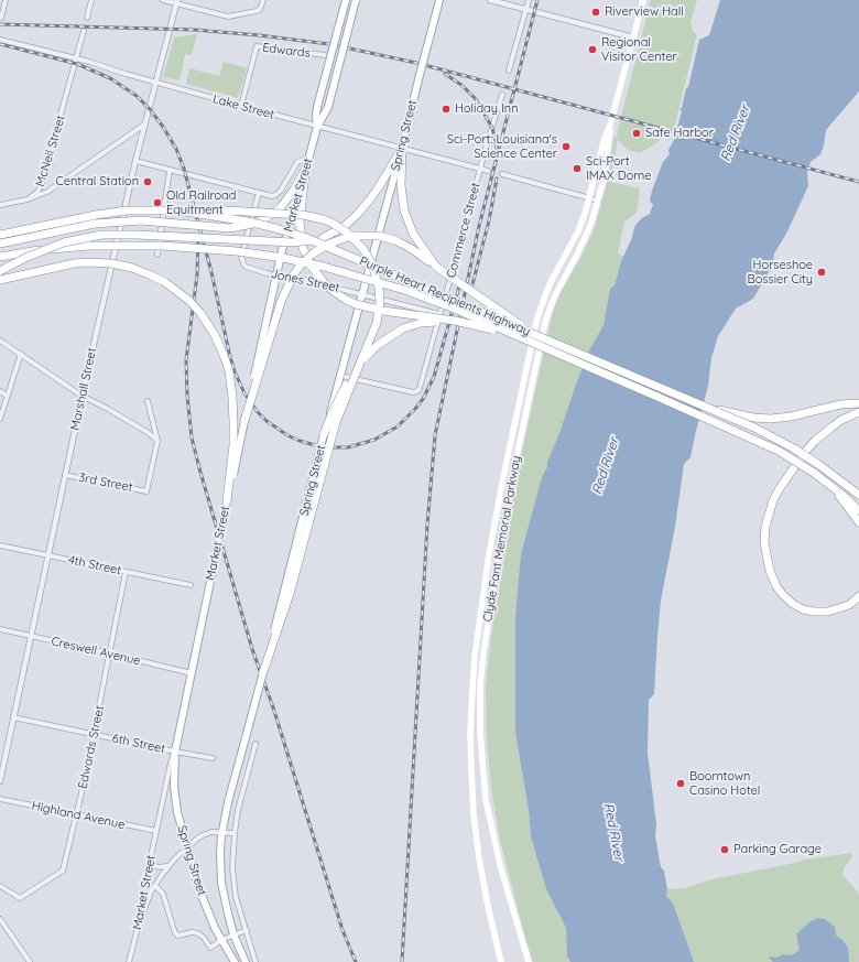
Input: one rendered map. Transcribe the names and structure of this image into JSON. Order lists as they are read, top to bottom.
{
  "streets": {
    "highway": ["Purple Heart Recipients Highway"],
    "main road": ["Spring Street", "Market Street", "Clyde Fant Memorial Parkway"],
    "street": [
      "Edwards",
      "Lake Street",
      "McNeil Street",
      "Commerce Street",
      "Jones Street",
      "Marshall Street",
      "3rd Street",
      "4th Street",
      "Creswell Avenue",
      "6th Street",
      "Edwards Street",
      "Highland Avenue"
    ]
  },
  "crossings": [
    ["Edwards", "Lake Street"],
    ["Lake Street", "Spring Street"],
    ["Lake Street", "McNeil Street"],
    ["Lake Street", "Market Street"],
    ["Lake Street", "Commerce Street"],
    ["Lake Street", "Marshall Street"],
    ["Spring Street", "Market Street"],
    ["Spring Street", "Jones Street"],
    ["Spring Street", "6th Street"],
    ["Market Street", "Creswell Avenue"],
    ["Market Street", "6th Street"],
    ["Market Street", "Highland Avenue"],
    ["Commerce Street", "Jones Street"],
    ["Marshall Street", "3rd Street"],
    ["Marshall Street", "4th Street"],
    ["Marshall Street", "Creswell Avenue"],
    ["Marshall Street", "6th Street"],
    ["4th Street", "Edwards Street"],
    ["Creswell Avenue", "Edwards Street"],
    ["6th Street", "Edwards Street"],
    ["Edwards Street", "Highland Avenue"]
  ],
  "water": ["Red River"],
  "places": [
    "Riverview Hall",
    "Regional Visitor Center",
    "Holiday Inn",
    "Safe Harbor",
    "Sci-Port: Louisiana's Science Center",
    "Sci-Port IMAX Dome",
    "Central Station",
    "Old Railroad Equitment",
    "Horseshoe Bossier City",
    "Boomtown Casino Hotel",
    "Parking Garage"
  ]
}
